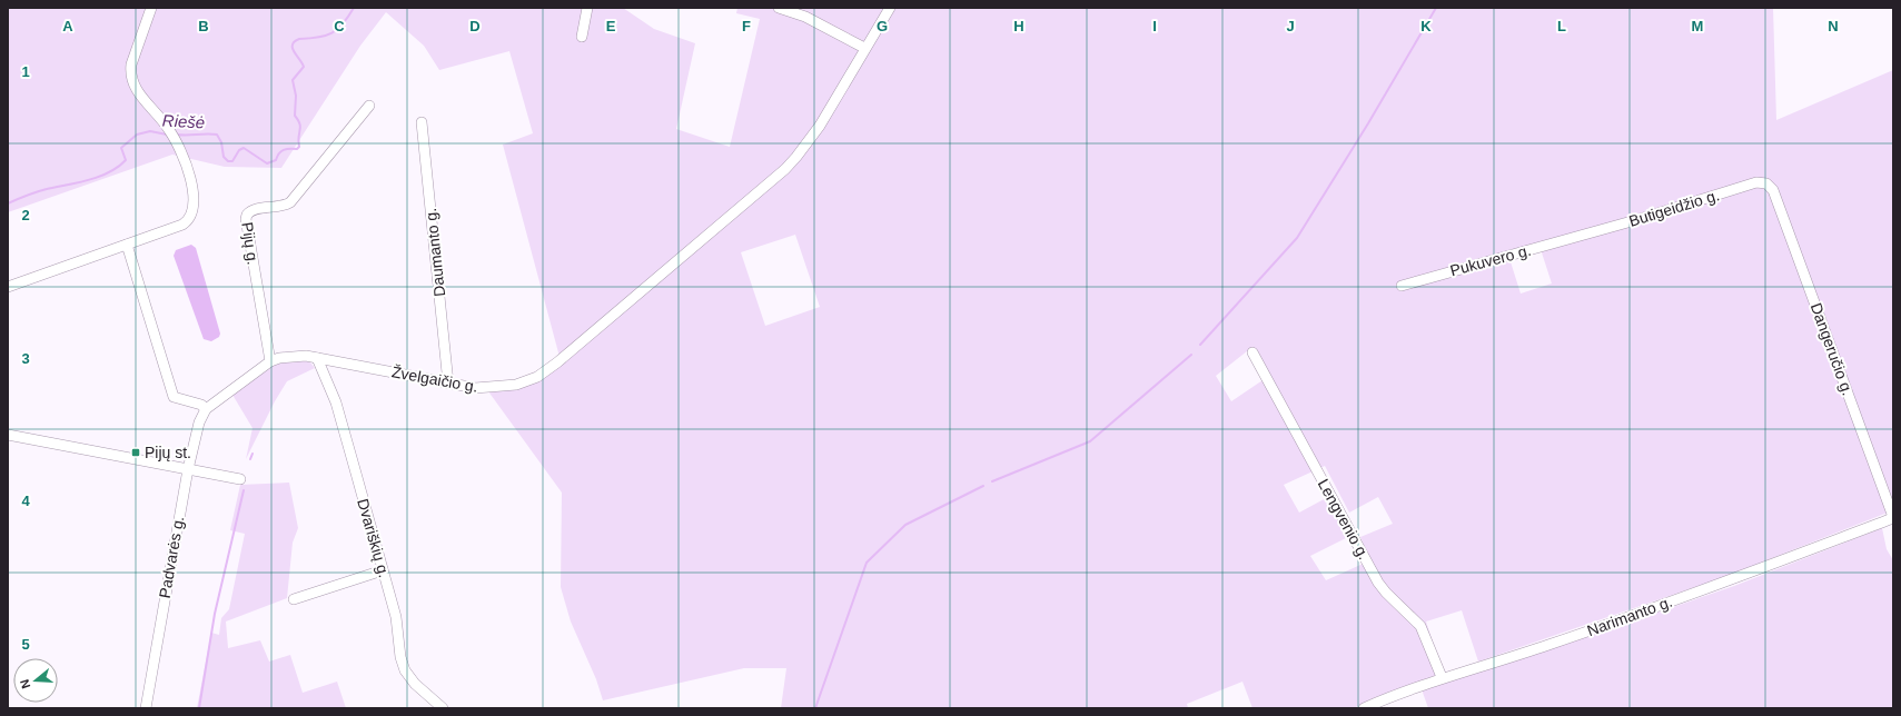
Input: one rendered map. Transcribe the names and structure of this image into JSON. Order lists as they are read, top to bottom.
{
  "streets": {
    "street": [
      "Butigeidžio g.",
      "Pijų g.",
      "Daumanto g.",
      "Pukuvero g.",
      "Dangeručio g.",
      "Žvelgaičio g.",
      "Lengvenio g.",
      "Dvariškių g.",
      "Padvarės g.",
      "Narimanto g."
    ]
  },
  "crossings": [
    ["Butigeidžio g.", "Pukuvero g."],
    ["Butigeidžio g.", "Dangeručio g."],
    ["Pijų g.", "Žvelgaičio g."],
    ["Daumanto g.", "Žvelgaičio g."],
    ["Dangeručio g.", "Narimanto g."],
    ["Žvelgaičio g.", "Dvariškių g."],
    ["Lengvenio g.", "Narimanto g."]
  ],
  "water": ["Riešė"],
  "places": {
    "transit": ["Pijų st."]
  },
  "north": "left",
  "grid": {
    "columns": [
      "A",
      "B",
      "C",
      "D",
      "E",
      "F",
      "G",
      "H",
      "I",
      "J",
      "K",
      "L",
      "M",
      "N"
    ],
    "rows": [
      "1",
      "2",
      "3",
      "4",
      "5"
    ]
  }
}
